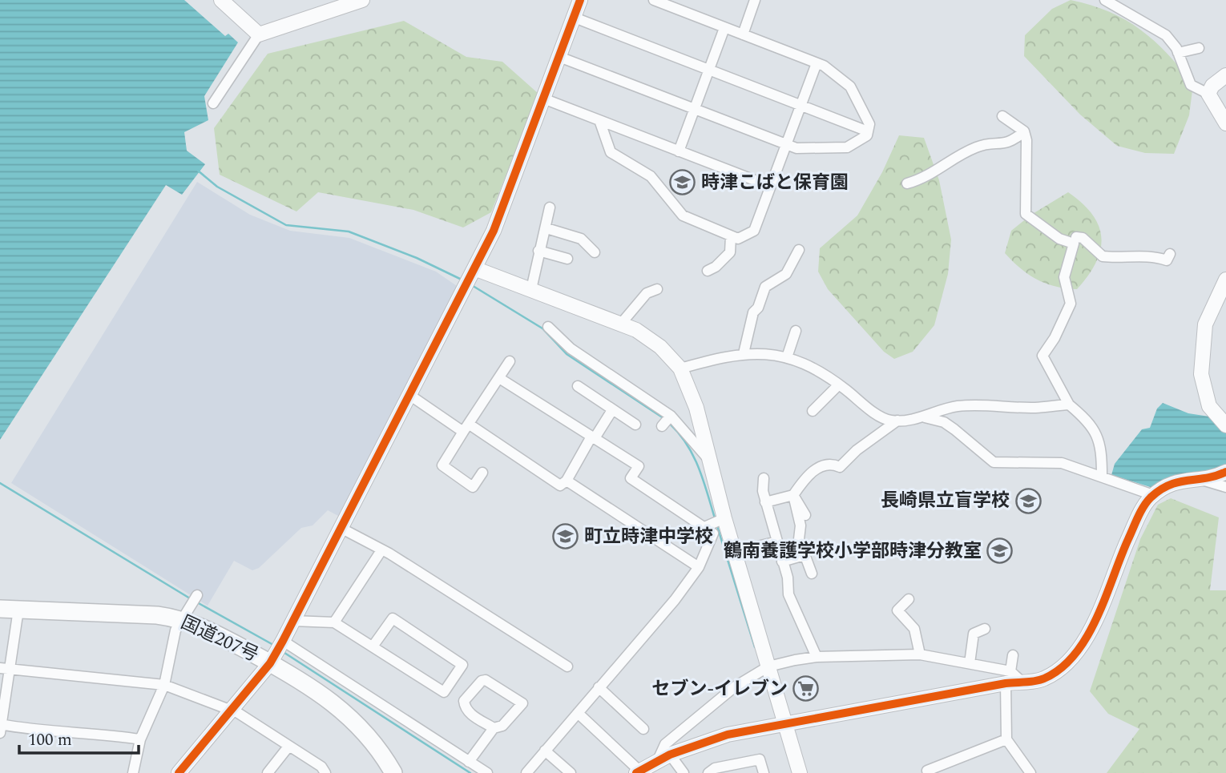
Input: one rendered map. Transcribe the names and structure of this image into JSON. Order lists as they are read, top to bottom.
{
  "streets": {
    "highway": ["国道207号"]
  },
  "places": {
    "school or university": [
      "時津こばと保育園",
      "長崎県立盲学校",
      "町立時津中学校",
      "鶴南養護学校小学部時津分教室"
    ],
    "supermarket": ["セブン-イレブン"]
  },
  "scale_bar": "100 m"
}
